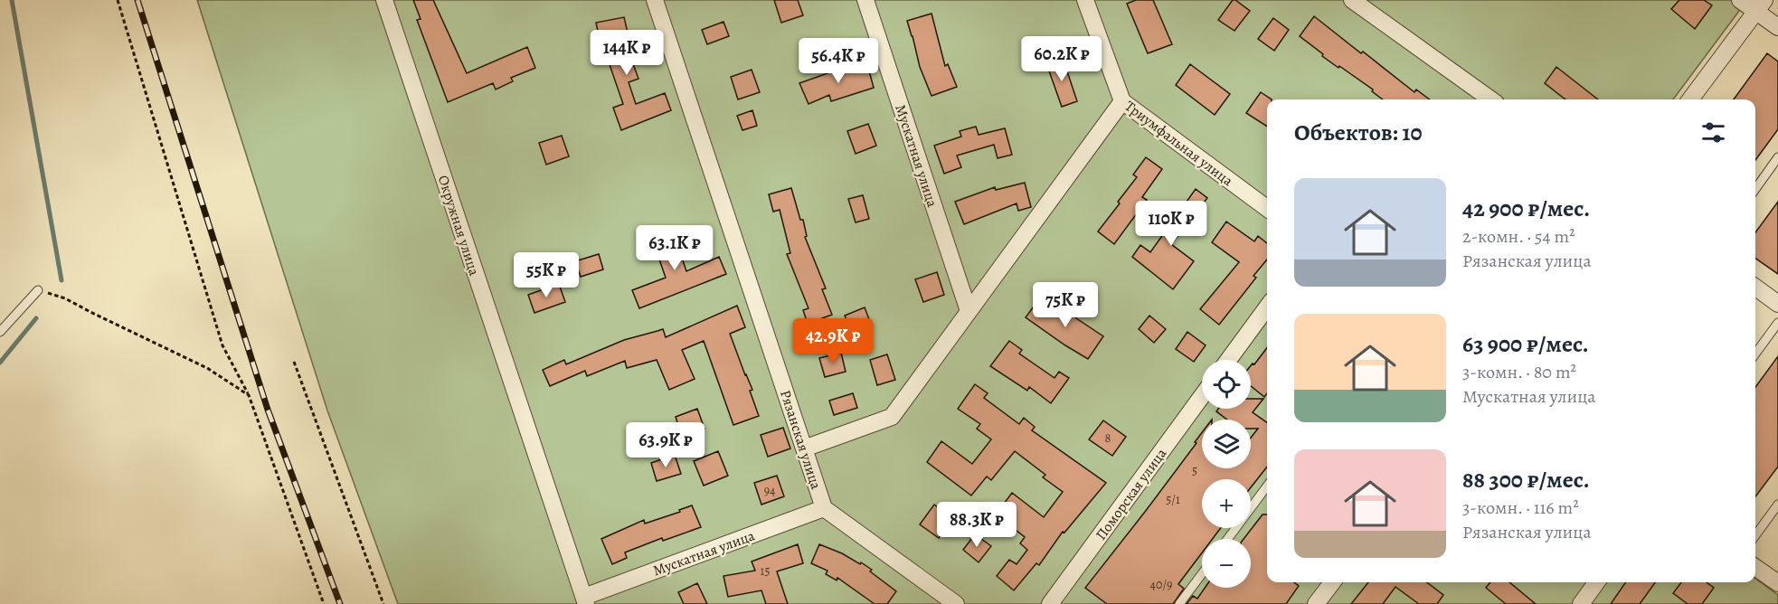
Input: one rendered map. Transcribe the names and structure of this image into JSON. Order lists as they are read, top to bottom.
{
  "streets": {
    "street": [
      "Триумфальная улица",
      "Мускатная улица",
      "Окружная улица",
      "Рязанская улица",
      "Поморская улица"
    ]
  },
  "crossings": [
    ["Мускатная улица", "Окружная улица"],
    ["Мускатная улица", "Рязанская улица"]
  ],
  "house_numbers": [
    "8",
    "5",
    "94",
    "5/1",
    "15",
    "40/9"
  ],
  "page": {
    "price": [
      "144K ₽",
      "60.2K ₽",
      "56.4K ₽",
      "110K ₽",
      "63.1K ₽",
      "55K ₽",
      "75K ₽",
      "42.9K ₽",
      "63.9K ₽",
      "88.3K ₽"
    ],
    "heading": "Объектов: 10",
    "list": [
      {
        "name": "42 900 ₽/мес.",
        "note": "2-комн. · 54 m² · Рязанская улица"
      },
      {
        "name": "63 900 ₽/мес.",
        "note": "3-комн. · 80 m² · Мускатная улица"
      },
      {
        "name": "88 300 ₽/мес.",
        "note": "3-комн. · 116 m² · Рязанская улица"
      }
    ],
    "map_buttons": ["+", "−"]
  }
}
